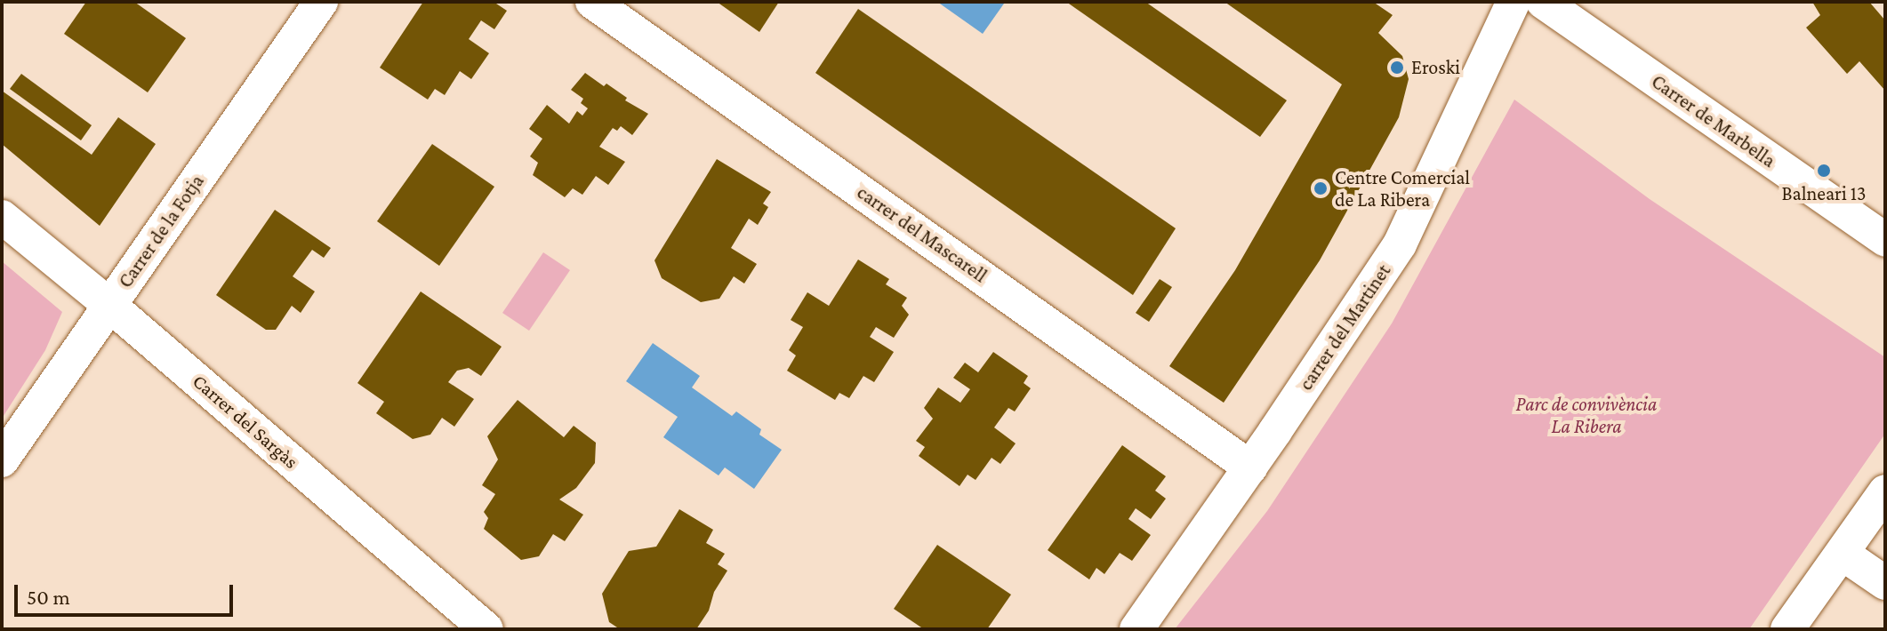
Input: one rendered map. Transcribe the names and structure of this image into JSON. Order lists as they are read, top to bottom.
{
  "streets": {
    "street": [
      "Carrer de Marbella",
      "Carrer de la Fotja",
      "carrer del Mascarell",
      "carrer del Martinet",
      "Carrer del Sargàs"
    ]
  },
  "crossings": [
    ["Carrer de la Fotja", "Carrer del Sargàs"],
    ["carrer del Mascarell", "carrer del Martinet"]
  ],
  "parks": ["Parc de convivència La Ribera"],
  "places": ["Eroski", "Balneari 13", "Centre Comercial de La Ribera"],
  "scale_bar": "50 m"
}
